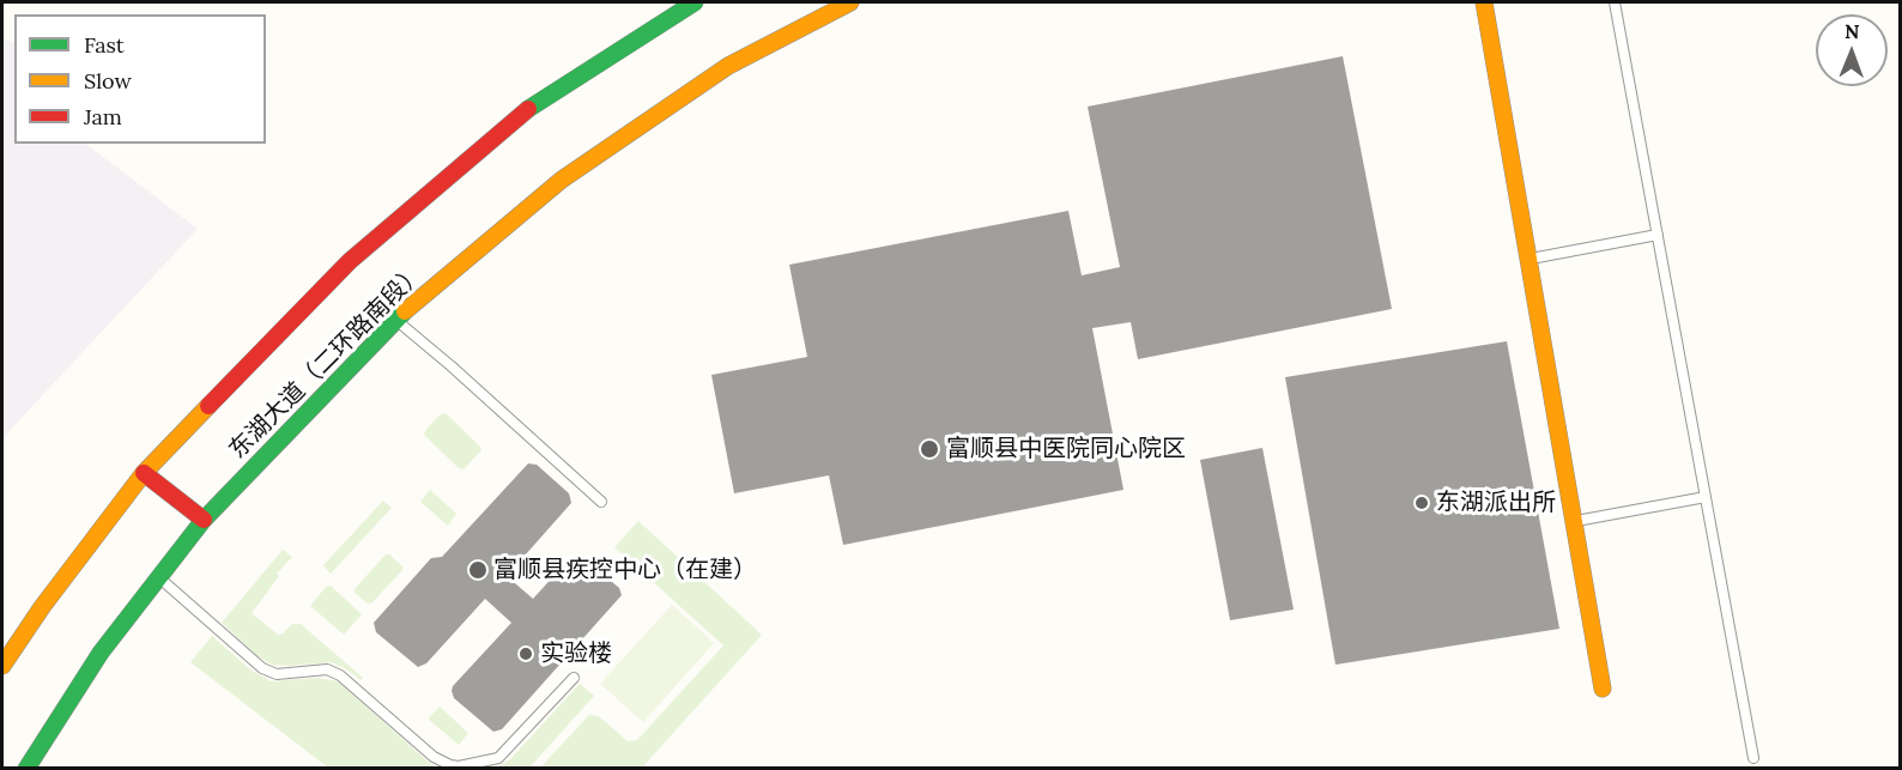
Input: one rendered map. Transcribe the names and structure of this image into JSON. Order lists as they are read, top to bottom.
{
  "streets": {
    "main road": ["东湖大道（二环路南段）"]
  },
  "places": [
    "富顺县中医院同心院区",
    "东湖派出所",
    "富顺县疾控中心（在建）",
    "实验楼"
  ],
  "legend": ["Fast", "Slow", "Jam"],
  "north": "top"
}
